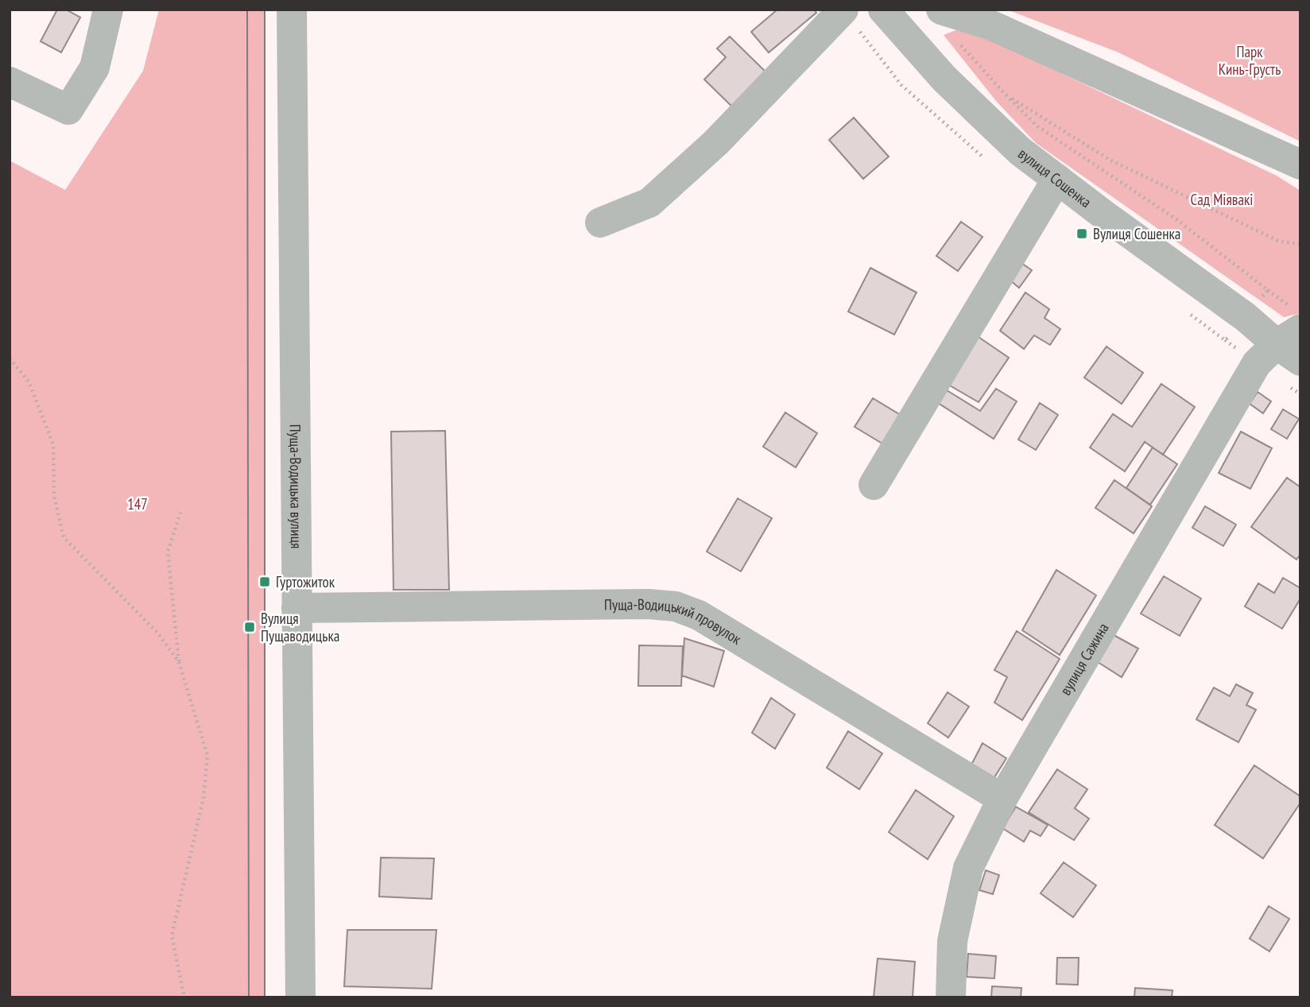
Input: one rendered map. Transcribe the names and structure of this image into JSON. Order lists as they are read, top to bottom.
{
  "streets": {
    "street": [
      "вулиця Сошенка",
      "Пуща-Водицька вулиця",
      "Пуща-Водицький провулок",
      "вулиця Сажина"
    ]
  },
  "crossings": [
    ["вулиця Сошенка", "вулиця Сажина"],
    ["Пуща-Водицька вулиця", "Пуща-Водицький провулок"],
    ["Пуща-Водицький провулок", "вулиця Сажина"]
  ],
  "parks": ["Парк Кинь-Грусть", "Сад Міявакі", "147"],
  "places": {
    "transit": ["Вулиця Сошенка", "Гуртожиток", "Вулиця Пущаводицька"]
  }
}
